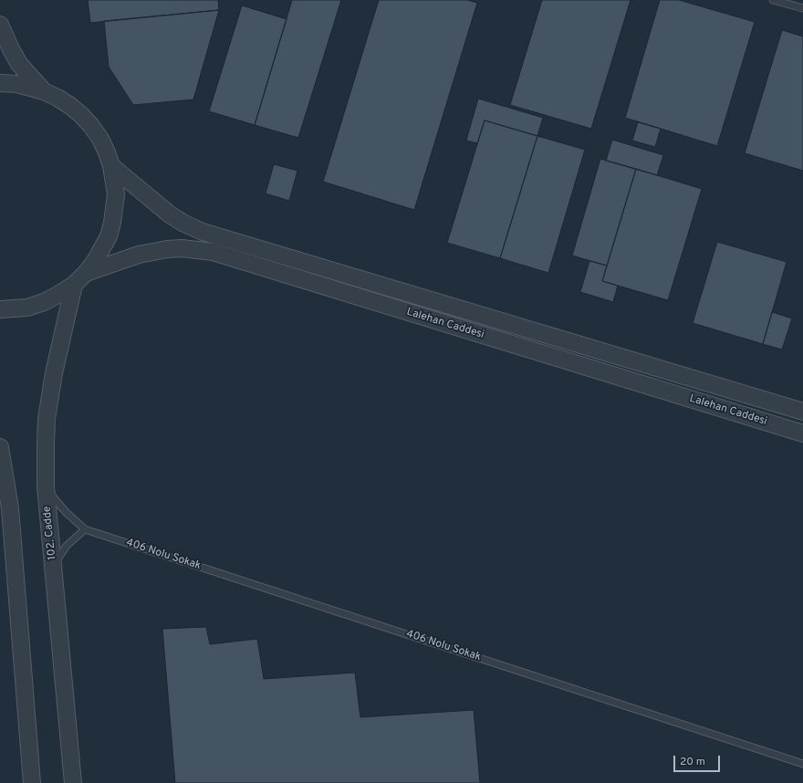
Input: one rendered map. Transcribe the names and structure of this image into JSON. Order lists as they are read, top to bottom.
{
  "streets": {
    "street": ["Lalehan Caddesi", "102. Cadde"],
    "lane": ["406 Nolu Sokak"]
  },
  "crossings": [
    ["102. Cadde", "406 Nolu Sokak"]
  ],
  "scale_bar": "20 m"
}
